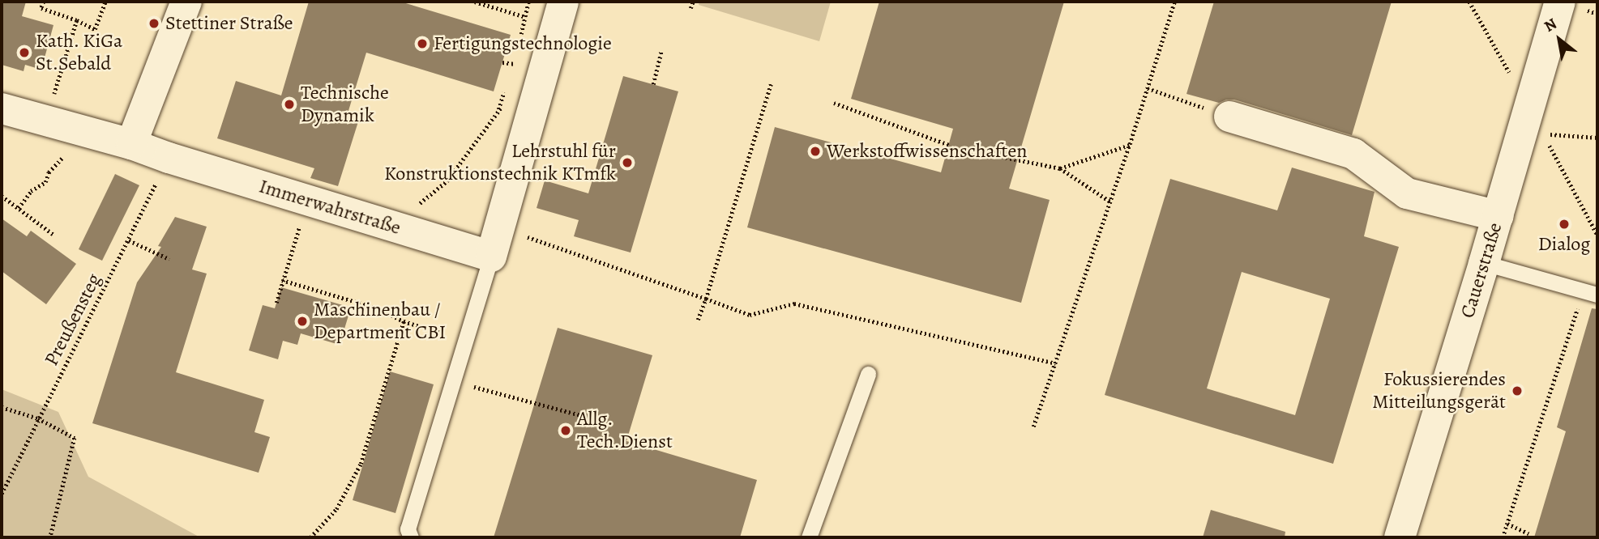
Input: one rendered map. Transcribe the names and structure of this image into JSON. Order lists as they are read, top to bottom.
{
  "streets": {
    "street": ["Immerwahrstraße", "Cauerstraße"],
    "path": ["Preußensteg"]
  },
  "crossings": [
    ["Immerwahrstraße", "Preußensteg"]
  ],
  "places": [
    "Stettiner Straße",
    "Fertigungstechnologie",
    "Kath. KiGa St.Sebald",
    "Technische Dynamik",
    "Werkstoffwissenschaften",
    "Lehrstuhl für Konstruktionstechnik KTmfk",
    "Dialog",
    "Maschinenbau / Department CBI",
    "Fokussierendes Mitteilungsgerät",
    "Allg. Tech.Dienst"
  ],
  "north": "top left"
}
